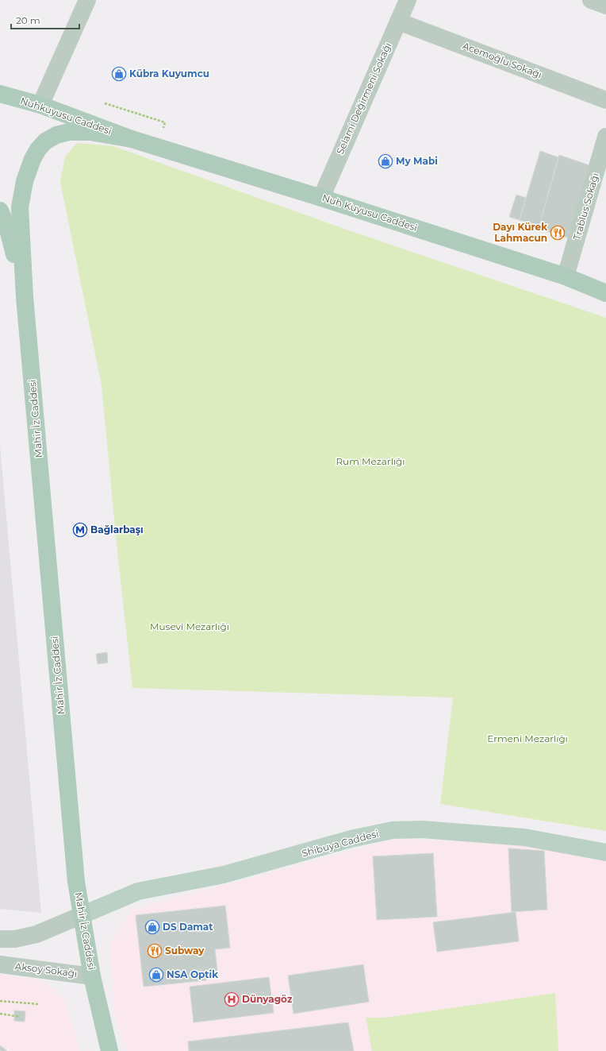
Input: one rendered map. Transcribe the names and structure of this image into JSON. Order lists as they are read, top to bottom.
{
  "streets": {
    "main road": ["Nuhkuyusu Caddesi", "Nuh Kuyusu Caddesi", "Mahir İz Caddesi"],
    "street": [
      "Acemoğlu Sokağı",
      "Selami Değirmeni Sokağı",
      "Trablus Sokağı",
      "Shibuya Caddesi",
      "Aksoy Sokağı"
    ]
  },
  "crossings": [
    ["Acemoğlu Sokağı", "Selami Değirmeni Sokağı"],
    ["Selami Değirmeni Sokağı", "Nuh Kuyusu Caddesi"],
    ["Nuhkuyusu Caddesi", "Nuh Kuyusu Caddesi"],
    ["Trablus Sokağı", "Nuh Kuyusu Caddesi"],
    ["Mahir İz Caddesi", "Shibuya Caddesi"],
    ["Mahir İz Caddesi", "Aksoy Sokağı"]
  ],
  "parks": ["Rum Mezarlığı", "Musevi Mezarlığı", "Ermeni Mezarlığı"],
  "places": {
    "shop": [
      "Kübra Kuyumcu",
      "My Mabi",
      "DS Damat",
      "NSA Optik"
    ],
    "restaurant": ["Dayı Kürek Lahmacun", "Subway"],
    "metro station": ["Bağlarbaşı"],
    "hospital": ["Dünyagöz"]
  },
  "scale_bar": "20 m"
}
